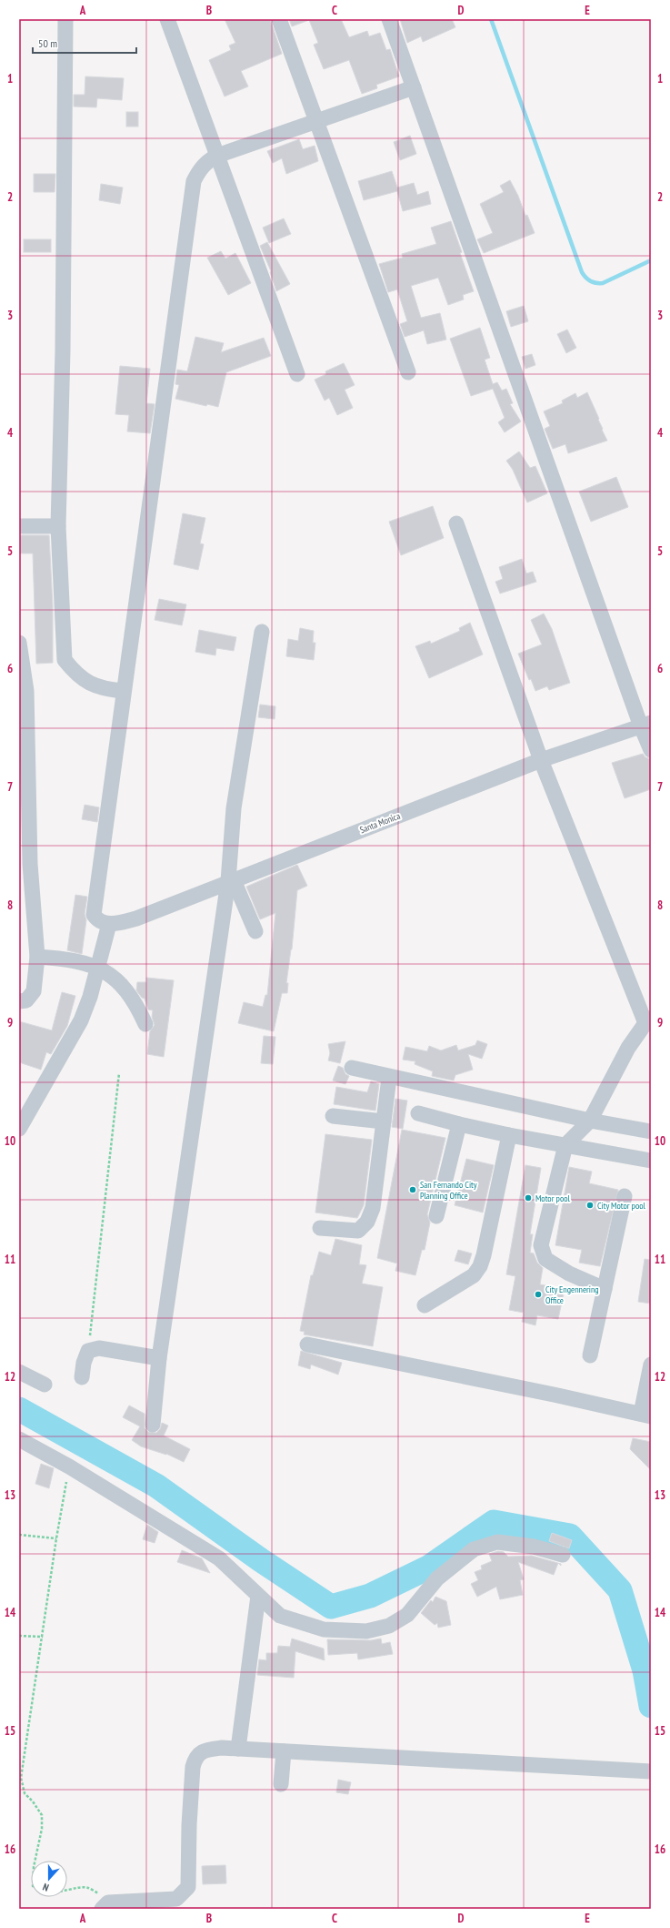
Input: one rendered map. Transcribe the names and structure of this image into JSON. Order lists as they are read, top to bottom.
{
  "streets": {
    "street": ["Santa Monica"]
  },
  "places": [
    "San Fernando City Planning Office",
    "Motor pool",
    "City Motor pool",
    "City Engennering Office"
  ],
  "scale_bar": "50 m",
  "north": "bottom",
  "grid": {
    "columns": [
      "A",
      "B",
      "C",
      "D",
      "E"
    ],
    "rows": [
      "1",
      "2",
      "3",
      "4",
      "5",
      "6",
      "7",
      "8",
      "9",
      "10",
      "11",
      "12",
      "13",
      "14",
      "15",
      "16"
    ]
  }
}
